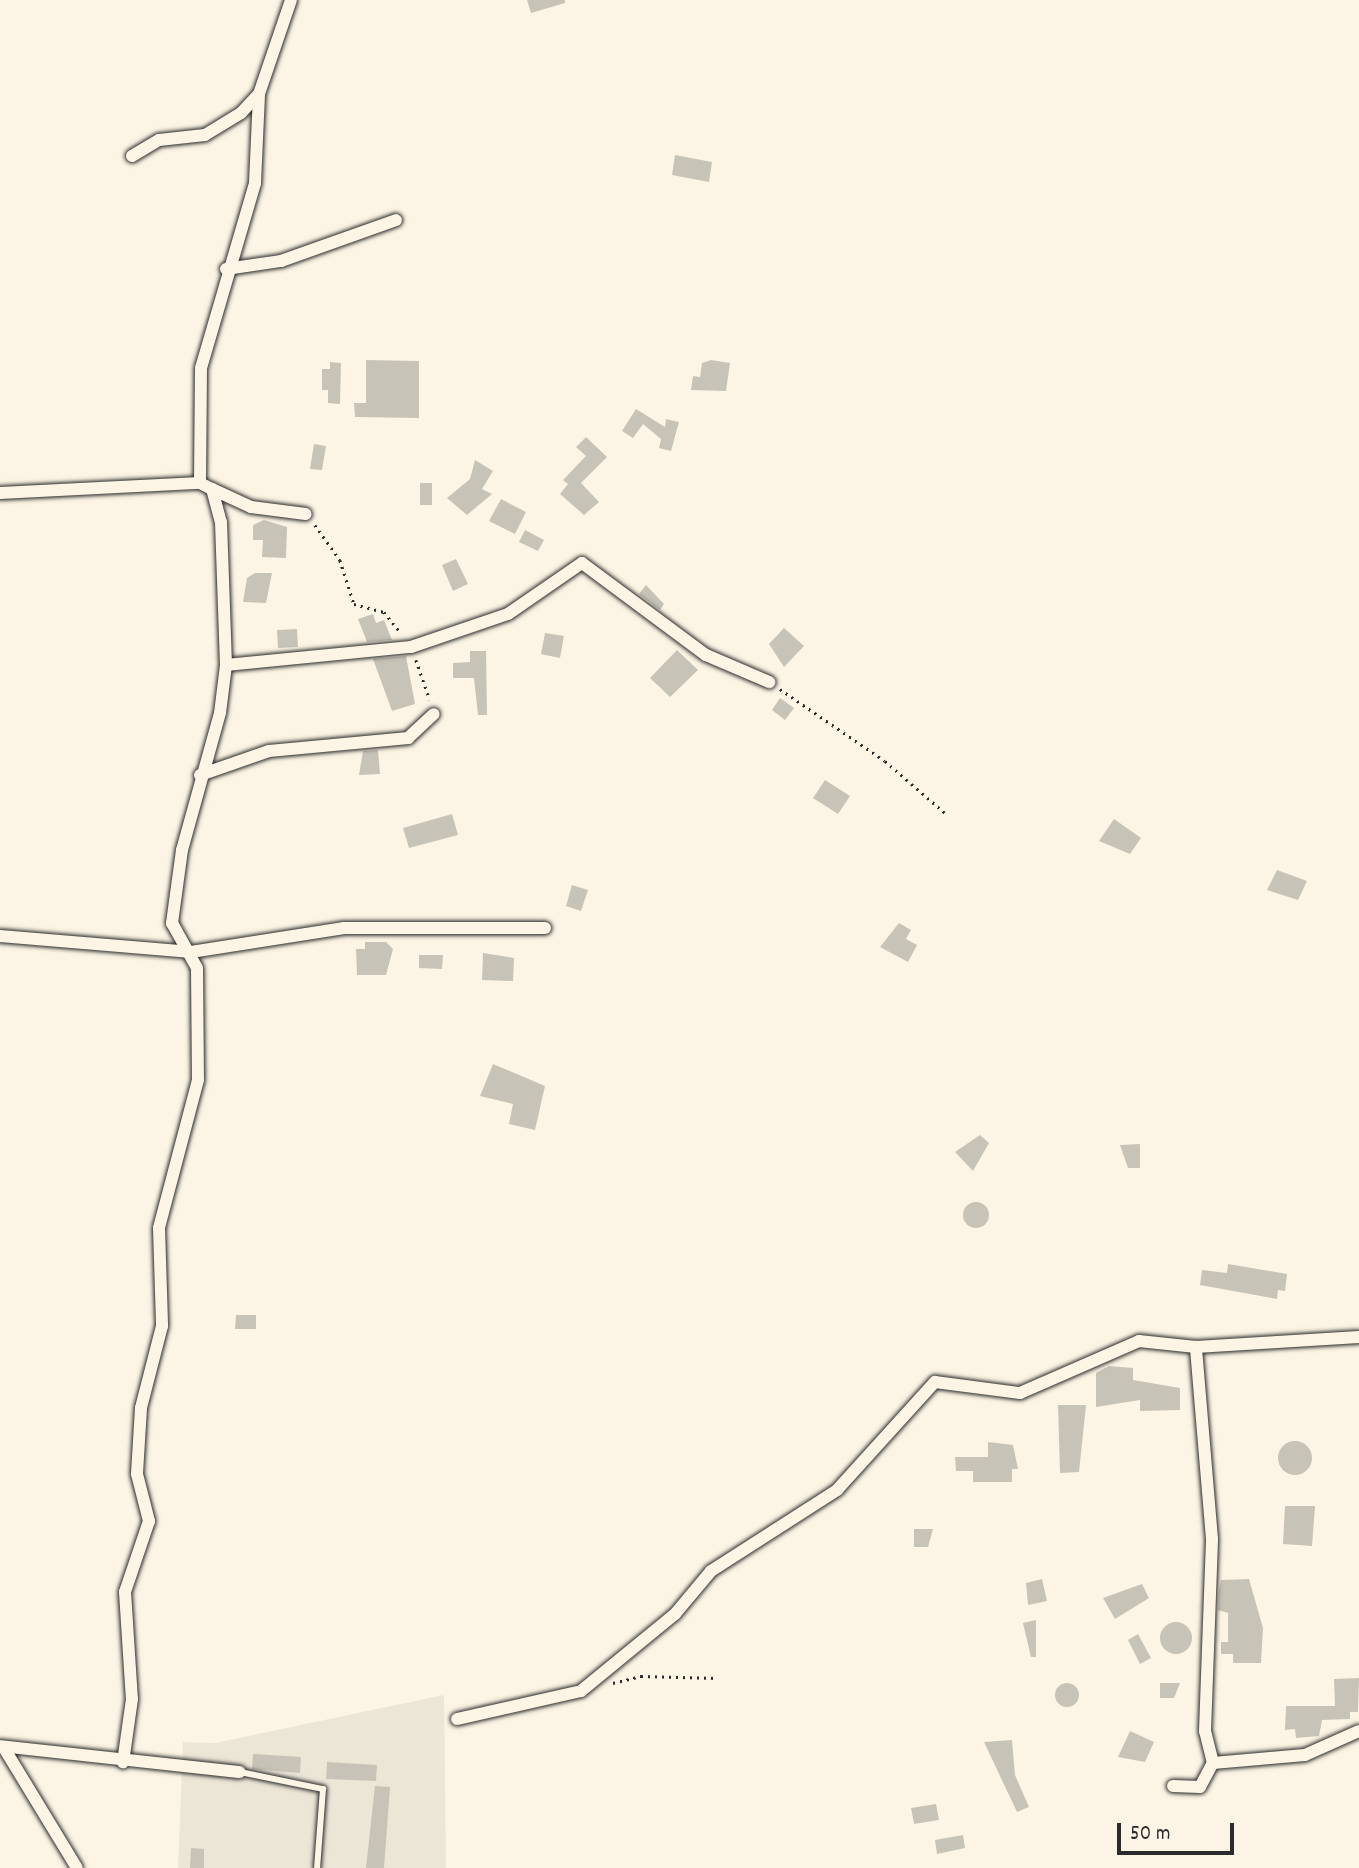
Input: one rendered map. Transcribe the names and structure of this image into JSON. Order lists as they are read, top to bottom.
{
  "scale_bar": "50 m"
}
